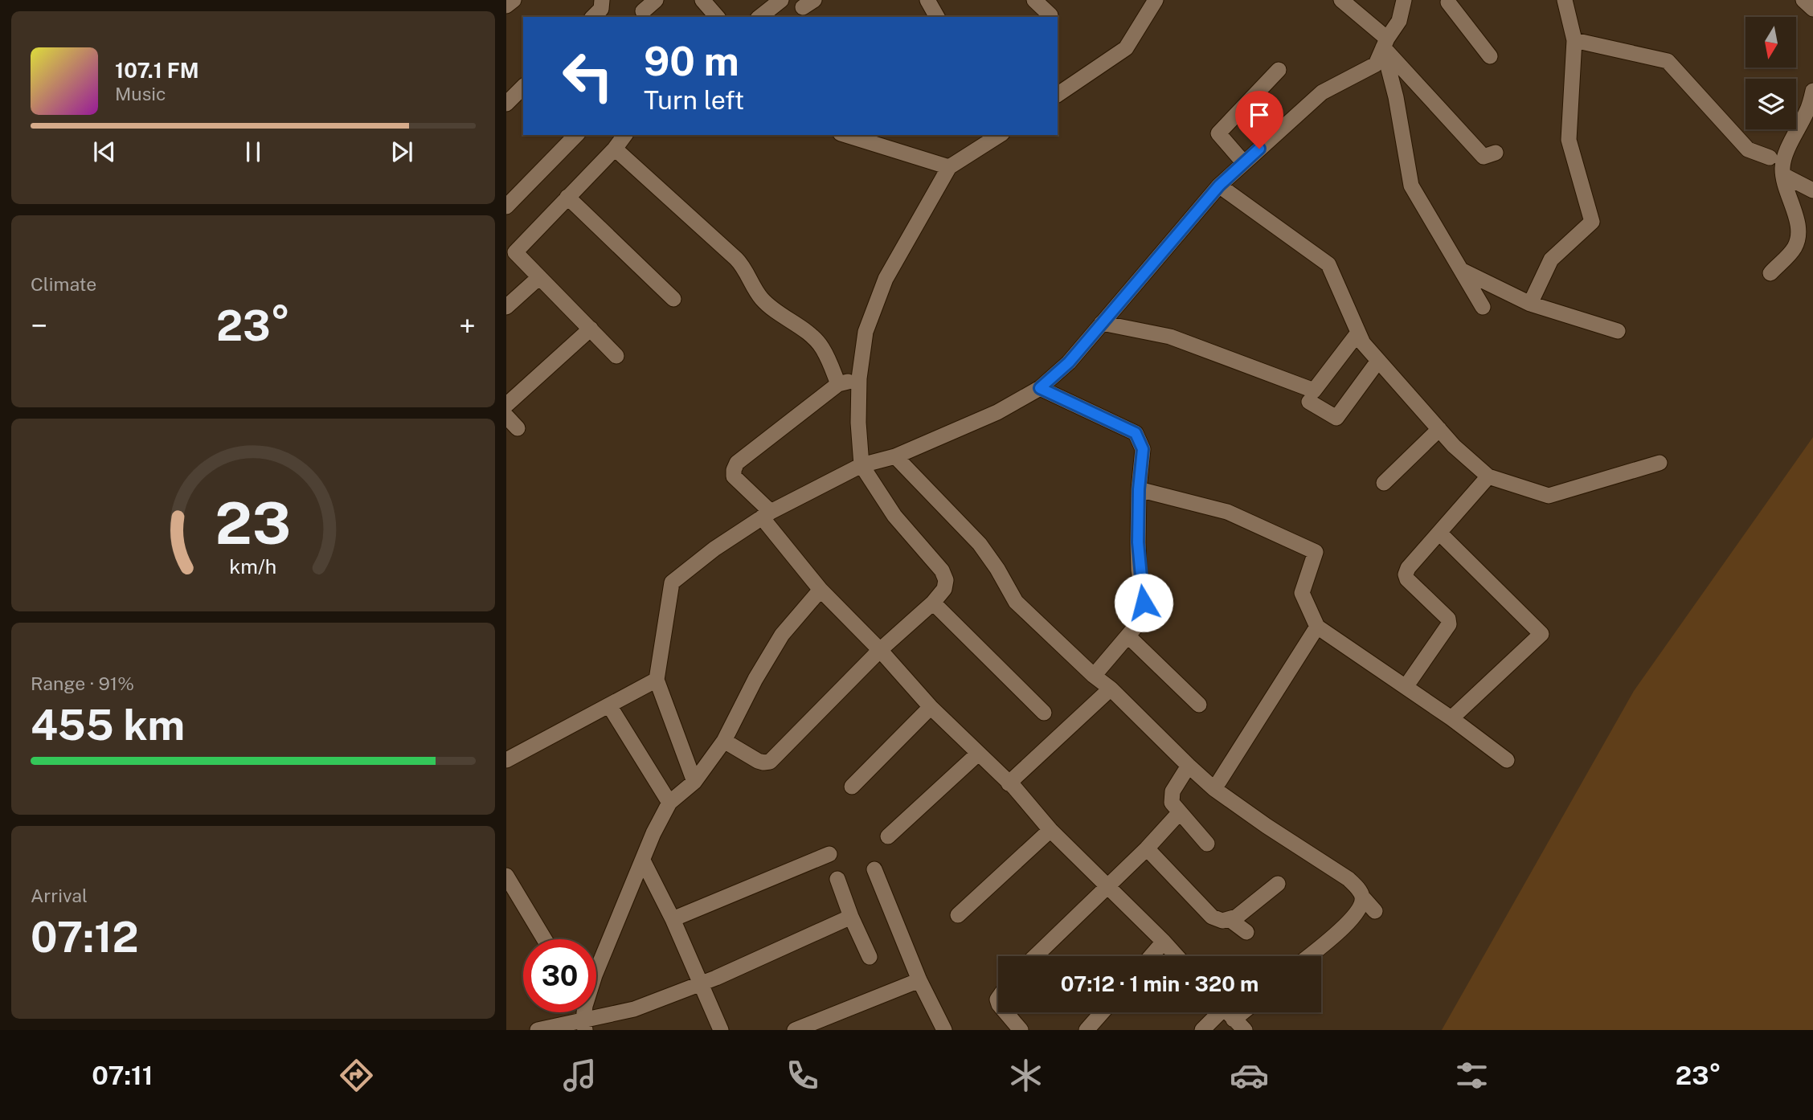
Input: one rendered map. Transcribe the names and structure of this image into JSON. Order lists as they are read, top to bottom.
{
  "north": "bottom",
  "page": {
    "turn": ["90 m", "Turn left"],
    "song": ["107.1 FM", "Music"],
    "tile": [
      "Climate",
      ["Range · 91%", "455 km"],
      ["Arrival", "07:12"]
    ],
    "heat": ["−", "23°", "+"],
    "limit": "30",
    "trip": "07:12 · 1 min · 320 m",
    "tabs": ["07:11", "23°"],
    "gauge": ["23", "km/h"]
  }
}
